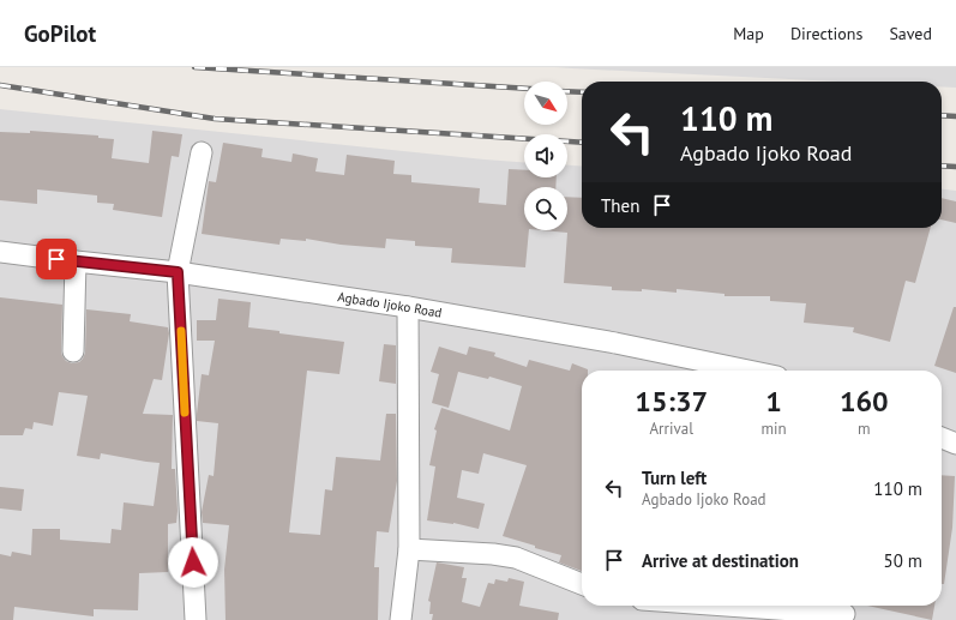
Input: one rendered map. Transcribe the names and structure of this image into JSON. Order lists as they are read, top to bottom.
{
  "streets": {
    "street": ["Agbado Ijoko Road"]
  },
  "north": "bottom right",
  "page": {
    "header": "GoPilot",
    "nav": ["Map", "Directions", "Saved"],
    "turn": ["110 m", "Agbado Ijoko Road"],
    "then": "Then",
    "eta": [
      "15:37",
      "Arrival",
      "1",
      "min",
      "160",
      "m"
    ],
    "list": [
      {
        "name": "Turn left",
        "note": "Agbado Ijoko Road",
        "value": "110 m"
      },
      {
        "name": "Arrive at destination",
        "value": "50 m"
      }
    ]
  }
}
